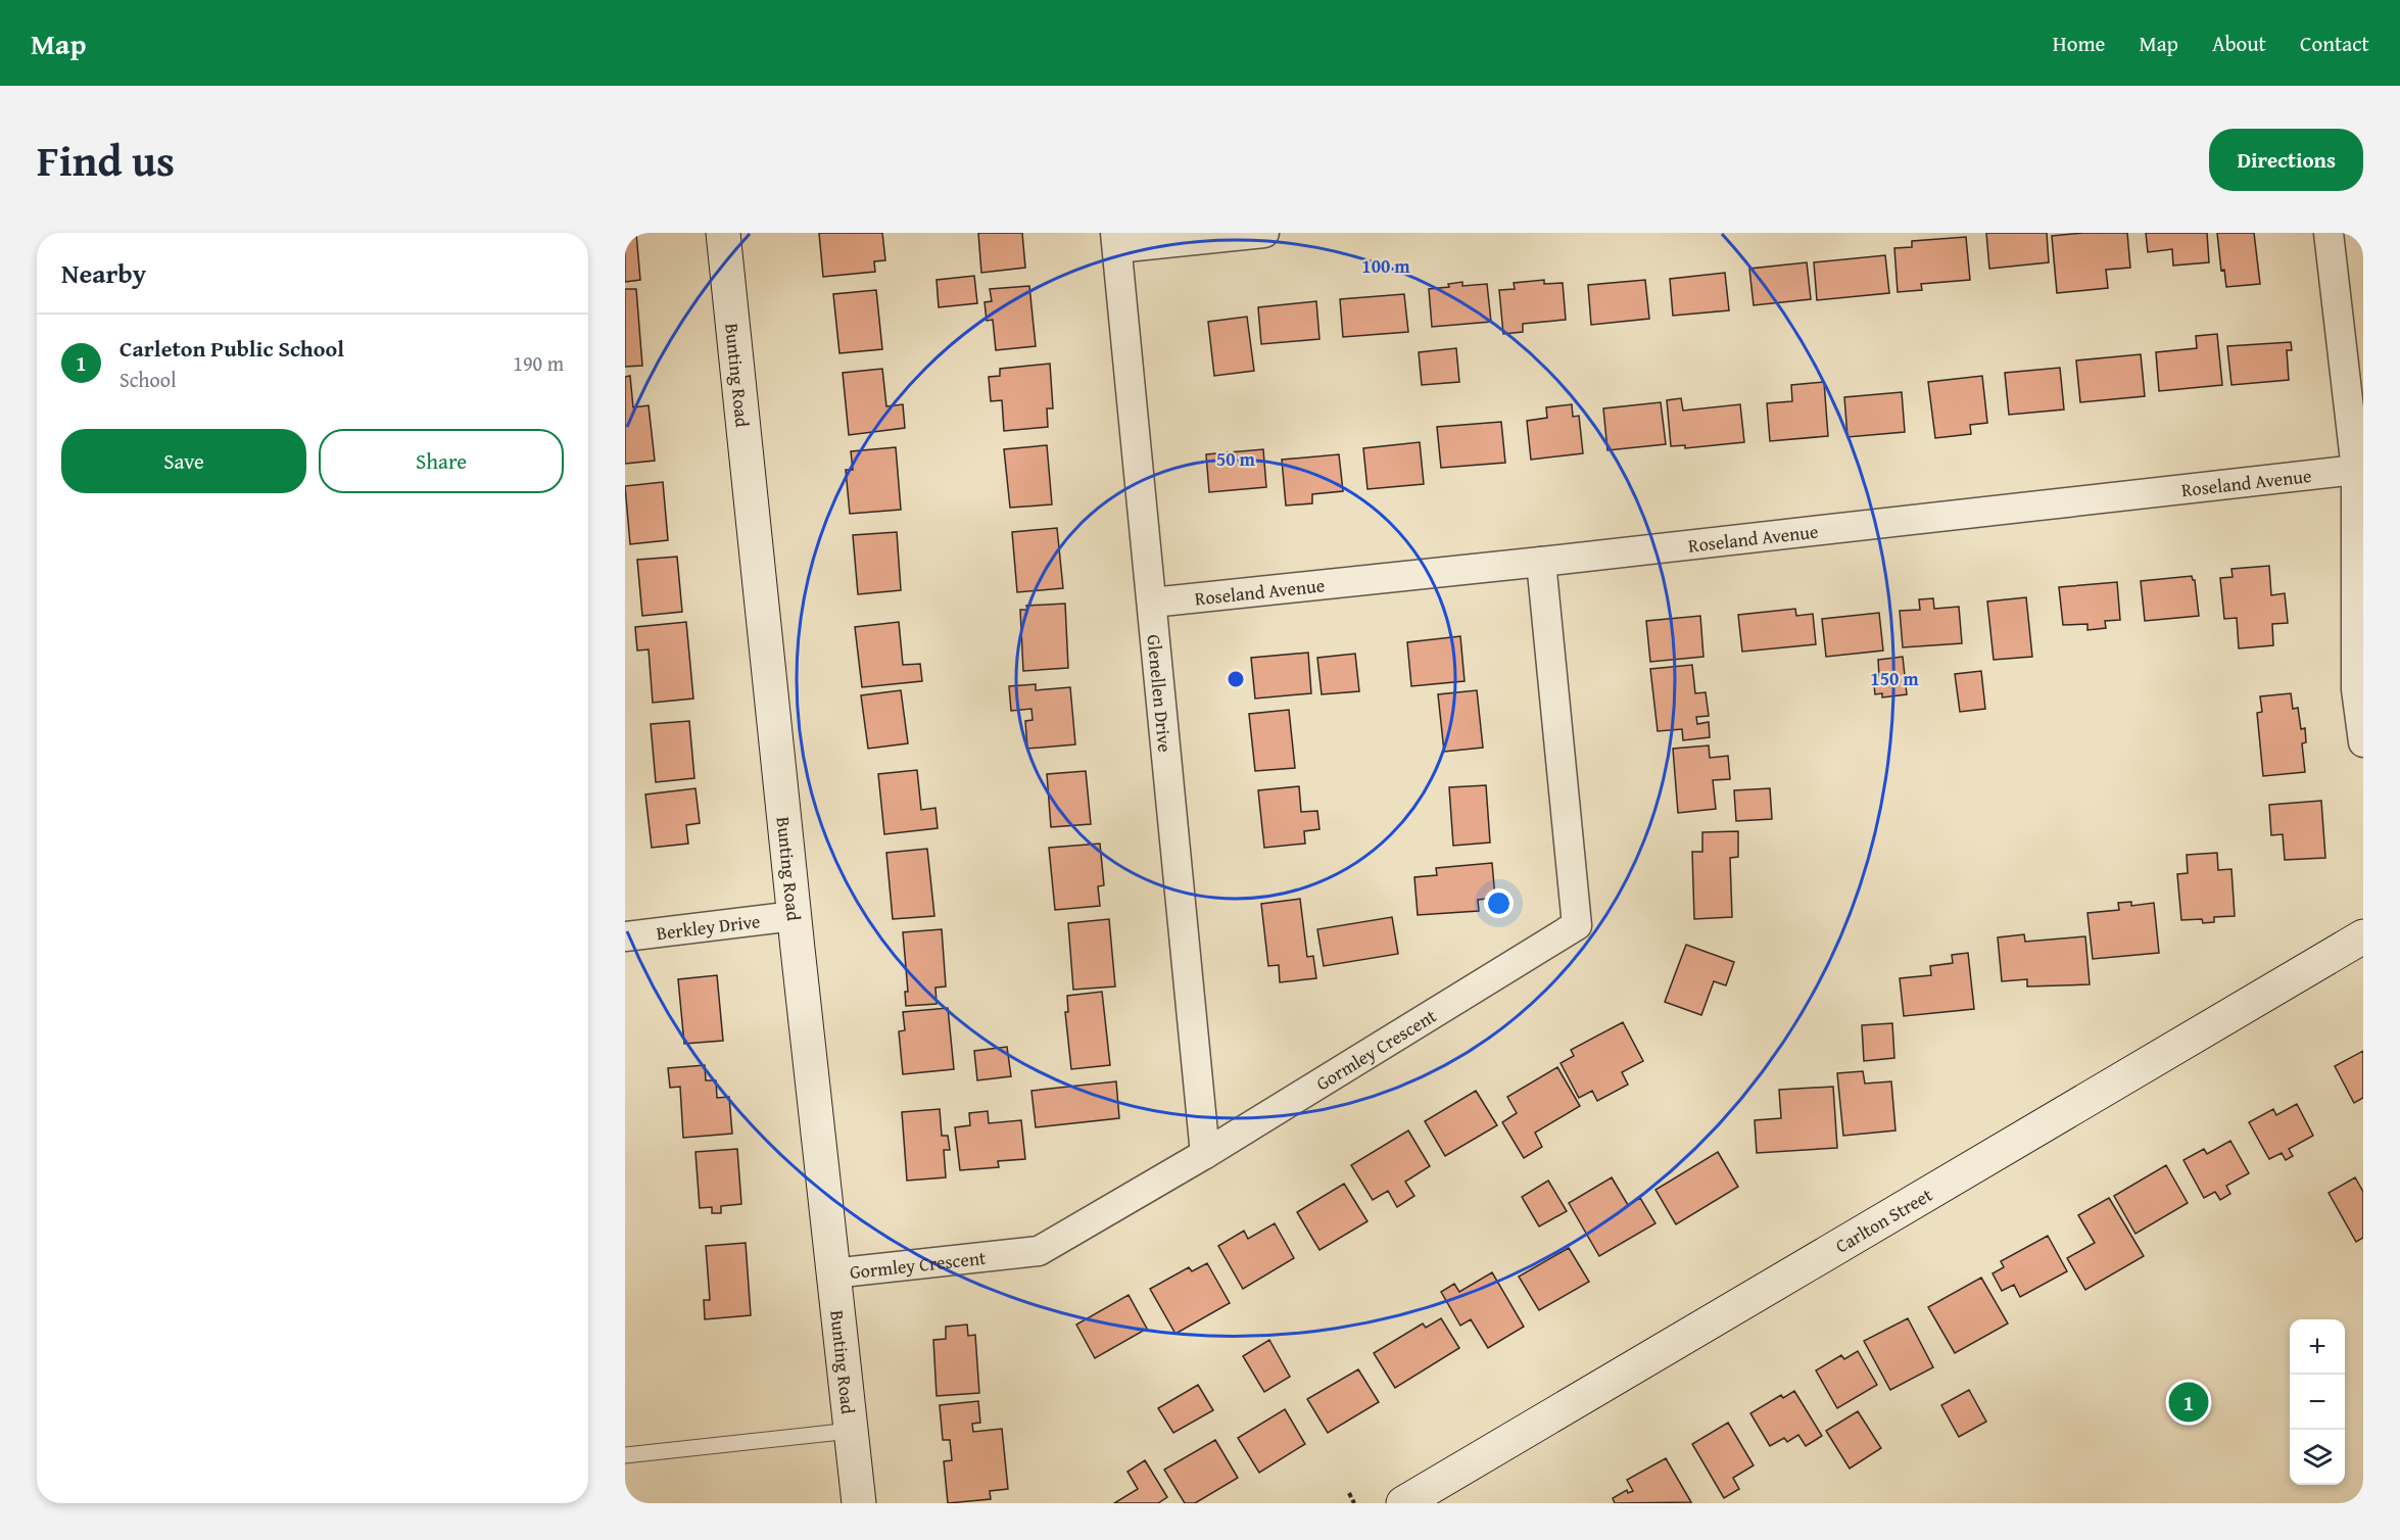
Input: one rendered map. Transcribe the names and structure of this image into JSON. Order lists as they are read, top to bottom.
{
  "streets": {
    "main road": ["Bunting Road", "Carlton Street"],
    "street": [
      "Roseland Avenue",
      "Glenellen Drive",
      "Berkley Drive",
      "Gormley Crescent"
    ]
  },
  "crossings": [
    ["Bunting Road", "Berkley Drive"],
    ["Bunting Road", "Gormley Crescent"],
    ["Roseland Avenue", "Glenellen Drive"],
    ["Roseland Avenue", "Gormley Crescent"],
    ["Glenellen Drive", "Gormley Crescent"]
  ],
  "page": {
    "header": "Map",
    "nav": [
      "Home",
      "Map",
      "About",
      "Contact"
    ],
    "title": "Find us",
    "buttons": [
      "Directions",
      ["Save", "Share"]
    ],
    "heading": "Nearby",
    "list": [
      {
        "mark": "1",
        "name": "Carleton Public School",
        "note": "School",
        "value": "190 m"
      }
    ],
    "map_buttons": ["+", "−"],
    "pins": "1"
  },
  "rings": ["100 m", "50 m", "150 m"]
}
